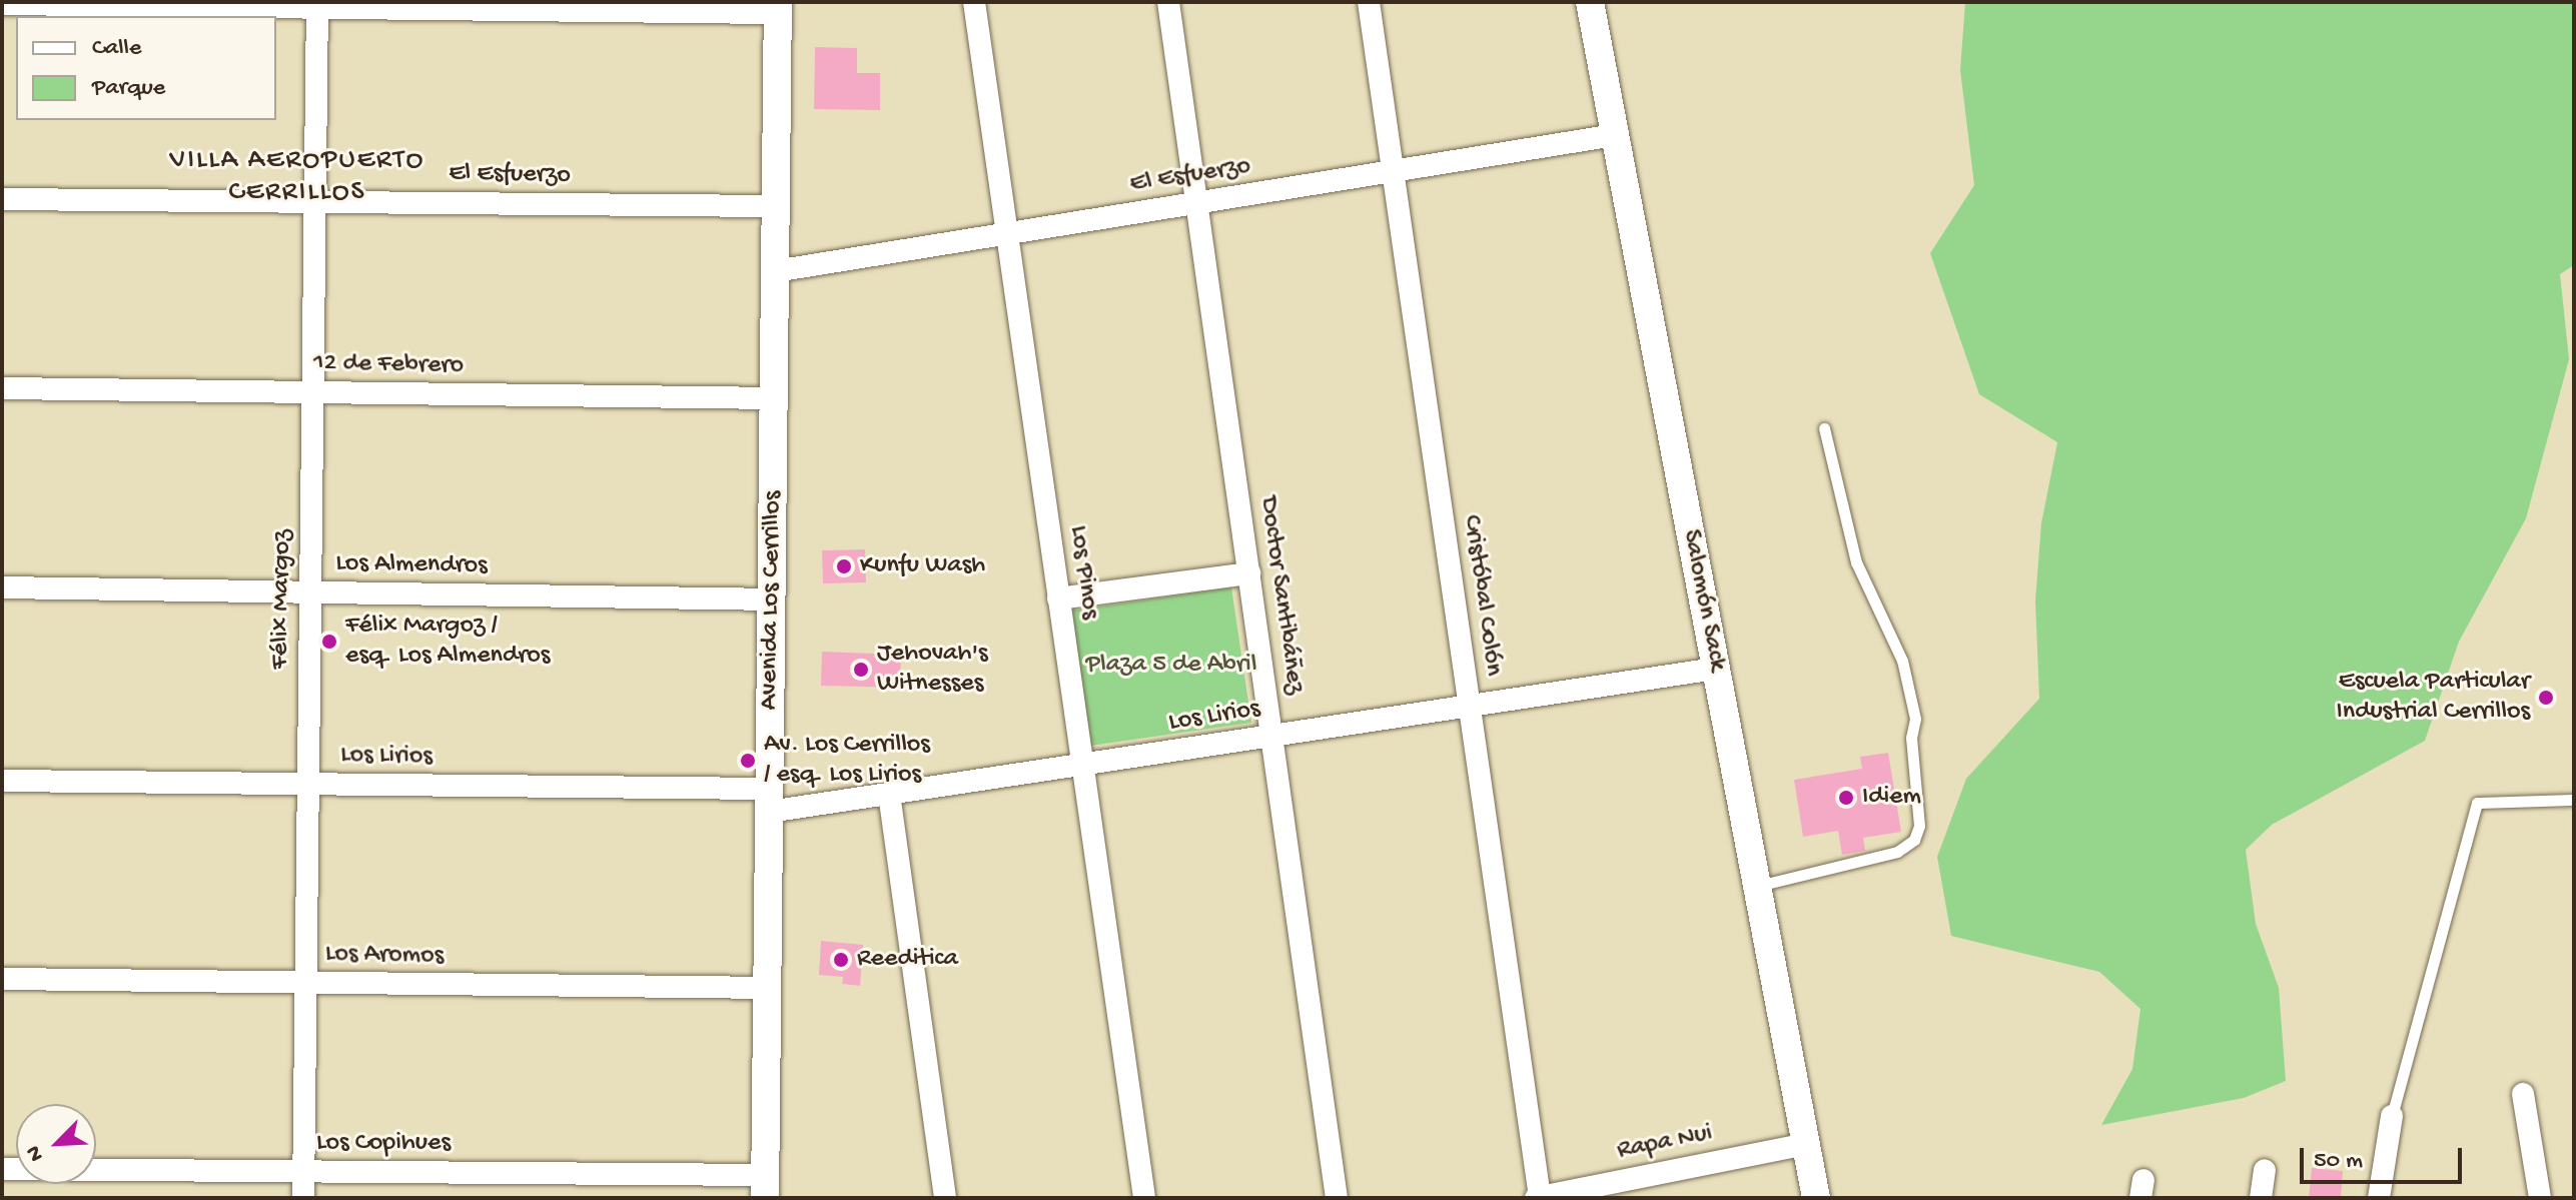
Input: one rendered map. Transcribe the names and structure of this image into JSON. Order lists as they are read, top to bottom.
{
  "streets": {
    "street": [
      "El Esfuerzo",
      "12 de Febrero",
      "Los Almendros",
      "Los Pinos",
      "Doctor Santibáñez",
      "Cristóbal Colón",
      "Félix Margoz",
      "Avenida Los Cerrillos",
      "Salomón Sack",
      "Los Lirios",
      "Los Aromos",
      "Rapa Nui",
      "Los Copihues"
    ]
  },
  "crossings": [
    ["El Esfuerzo", "Los Pinos"],
    ["El Esfuerzo", "Doctor Santibáñez"],
    ["El Esfuerzo", "Cristóbal Colón"],
    ["El Esfuerzo", "Félix Margoz"],
    ["El Esfuerzo", "Avenida Los Cerrillos"],
    ["El Esfuerzo", "Salomón Sack"],
    ["12 de Febrero", "Félix Margoz"],
    ["12 de Febrero", "Avenida Los Cerrillos"],
    ["Los Almendros", "Félix Margoz"],
    ["Los Almendros", "Avenida Los Cerrillos"],
    ["Los Pinos", "Los Lirios"],
    ["Doctor Santibáñez", "Los Lirios"],
    ["Cristóbal Colón", "Los Lirios"],
    ["Cristóbal Colón", "Rapa Nui"],
    ["Félix Margoz", "Los Lirios"],
    ["Félix Margoz", "Los Aromos"],
    ["Félix Margoz", "Los Copihues"],
    ["Avenida Los Cerrillos", "Los Lirios"],
    ["Avenida Los Cerrillos", "Los Aromos"],
    ["Avenida Los Cerrillos", "Los Copihues"],
    ["Salomón Sack", "Los Lirios"],
    ["Salomón Sack", "Rapa Nui"]
  ],
  "districts": ["VILLA AEROPUERTO CERRILLOS"],
  "parks": ["Plaza 5 de Abril"],
  "places": [
    "Kunfu Wash",
    "Félix Margoz / esq. Los Almendros",
    "Jehovah's Witnesses",
    "Escuela Particular Industrial Cerrillos",
    "Av. Los Cerrillos / esq. Los Lirios",
    "Idiem",
    "Reeditica"
  ],
  "legend": ["Calle", "Parque"],
  "scale_bar": "50 m",
  "north": "bottom left"
}
